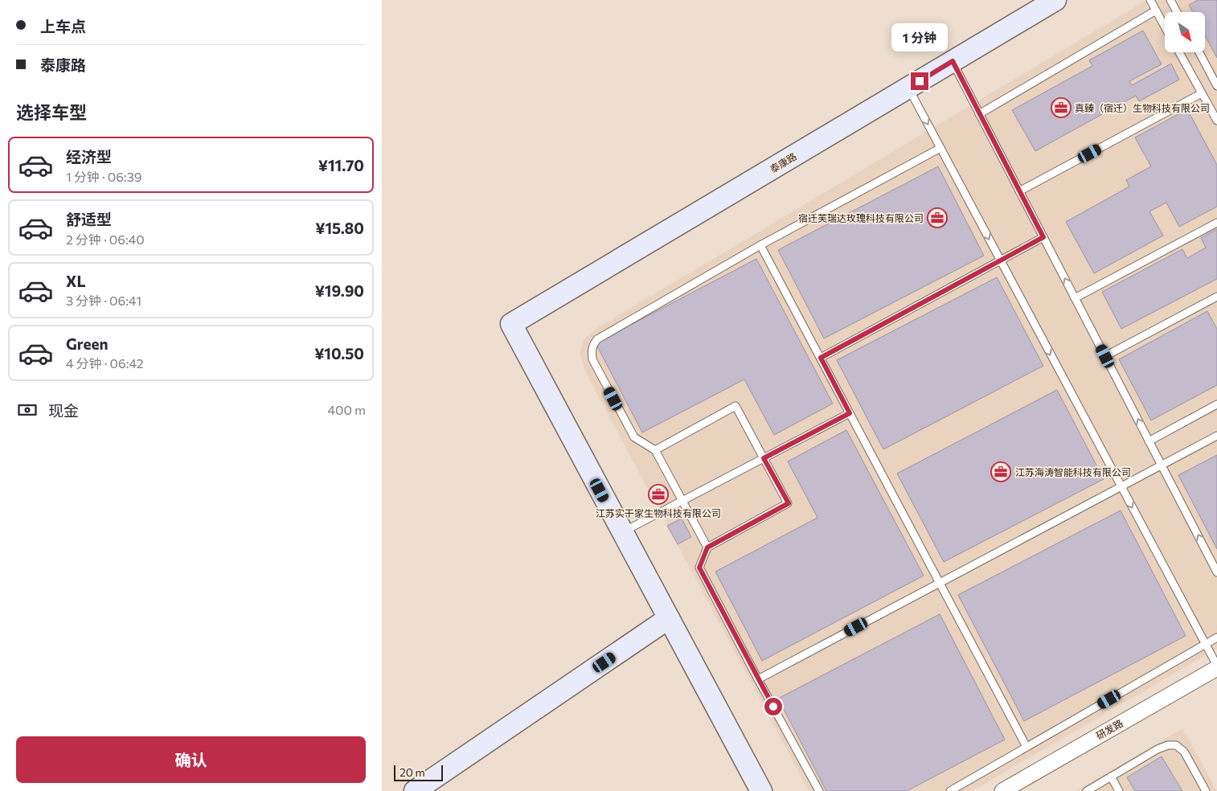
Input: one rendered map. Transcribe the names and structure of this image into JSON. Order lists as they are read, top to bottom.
{
  "streets": {
    "street": ["泰康路", "研发路"]
  },
  "places": {
    "office": [
      "真臻（宿迁）生物科技有限公司",
      "宿迁芙瑞达玫瑰科技有限公司",
      "江苏海涛智能科技有限公司",
      "江苏实干家生物科技有限公司"
    ]
  },
  "scale_bar": "20 m",
  "north": "bottom right",
  "page": {
    "banner": ["上车点", "泰康路"],
    "bubble": "1 分钟",
    "heading": "选择车型",
    "list": [
      {
        "name": "经济型",
        "note": "1 分钟 · 06:39",
        "value": "¥11.70"
      },
      {
        "name": "舒适型",
        "note": "2 分钟 · 06:40",
        "value": "¥15.80"
      },
      {
        "name": "XL",
        "note": "3 分钟 · 06:41",
        "value": "¥19.90"
      },
      {
        "name": "Green",
        "note": "4 分钟 · 06:42",
        "value": "¥10.50"
      }
    ],
    "pay": ["现金", "400 m"],
    "buttons": "确认",
    "scale": "20 m"
  }
}
